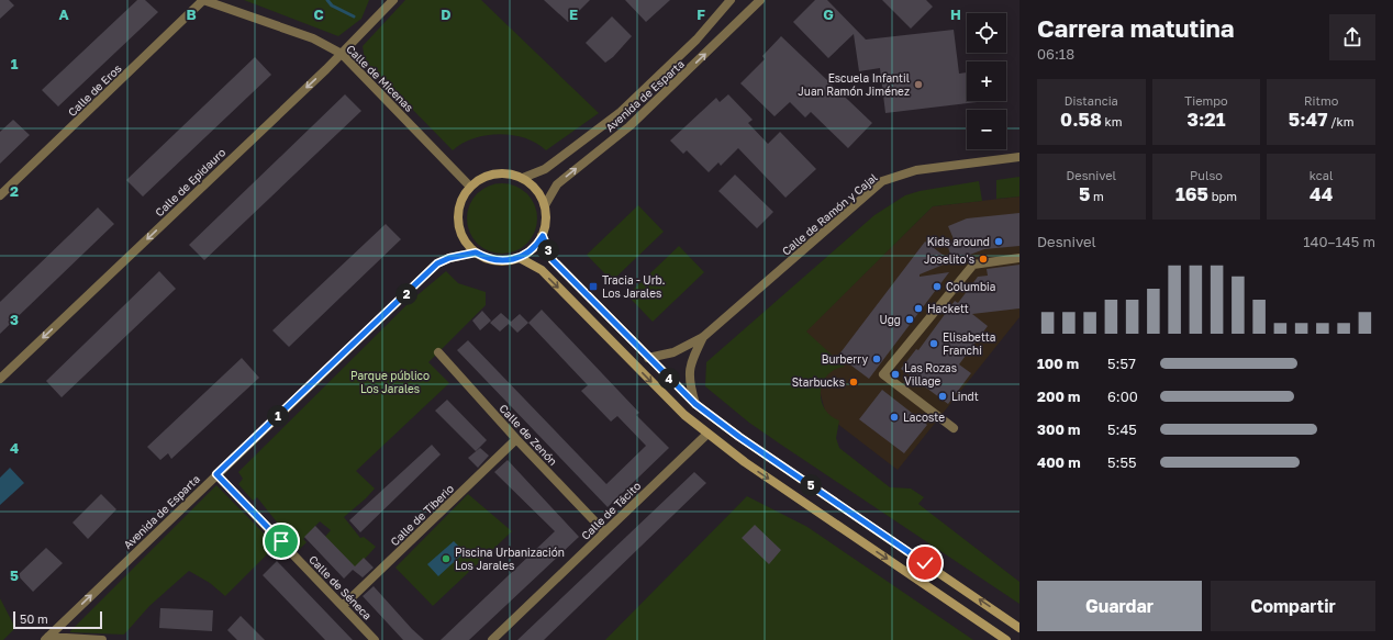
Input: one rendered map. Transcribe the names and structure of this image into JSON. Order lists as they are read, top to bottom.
{
  "streets": {
    "street": [
      "Calle de Micenas",
      "Calle de Eros",
      "Avenida de Esparta",
      "Calle de Epidauro",
      "Calle de Ramón y Cajal",
      "Calle de Zenón",
      "Calle de Tácito",
      "Calle de Tiberio",
      "Calle de Séneca"
    ]
  },
  "crossings": [
    ["Calle de Micenas", "Calle de Eros"],
    ["Calle de Micenas", "Avenida de Esparta"],
    ["Calle de Micenas", "Calle de Epidauro"],
    ["Avenida de Esparta", "Calle de Séneca"],
    ["Calle de Zenón", "Calle de Tácito"],
    ["Calle de Zenón", "Calle de Tiberio"],
    ["Calle de Tiberio", "Calle de Séneca"]
  ],
  "one_way": ["Calle de Epidauro"],
  "parks": ["Parque público Los Jarales"],
  "places": {
    "other": [
      "Escuela Infantil Juan Ramón Jiménez",
      "Kids around",
      "Joselito's",
      "Columbia",
      "Hackett",
      "Ugg",
      "Elisabetta Franchi",
      "Burberry",
      "Las Rozas Village",
      "Starbucks",
      "Lindt",
      "Lacoste",
      "Piscina Urbanización Los Jarales"
    ],
    "transit": ["Tracia - Urb. Los Jarales"]
  },
  "scale_bar": "50 m",
  "page": {
    "heading": ["Carrera matutina", "06:18"],
    "map_buttons": ["+", "−"],
    "stats": [
      ["Distancia", "0.58 km"],
      ["Tiempo", "3:21"],
      ["Ritmo", "5:47 /km"],
      ["Desnivel", "5 m"],
      ["Pulso", "165 bpm"],
      ["kcal", "44"]
    ],
    "chart": ["Desnivel", "140–145 m"],
    "pins": [
      "3",
      "2",
      "4",
      "1",
      "5"
    ],
    "list": [
      {
        "name": "100 m",
        "note": "5:57"
      },
      {
        "name": "200 m",
        "note": "6:00"
      },
      {
        "name": "300 m",
        "note": "5:45"
      },
      {
        "name": "400 m",
        "note": "5:55"
      }
    ],
    "buttons": ["Guardar", "Compartir"],
    "scale": "50 m"
  },
  "grid": {
    "columns": [
      "A",
      "B",
      "C",
      "D",
      "E",
      "F",
      "G",
      "H"
    ],
    "rows": [
      "1",
      "2",
      "3",
      "4",
      "5"
    ]
  }
}
